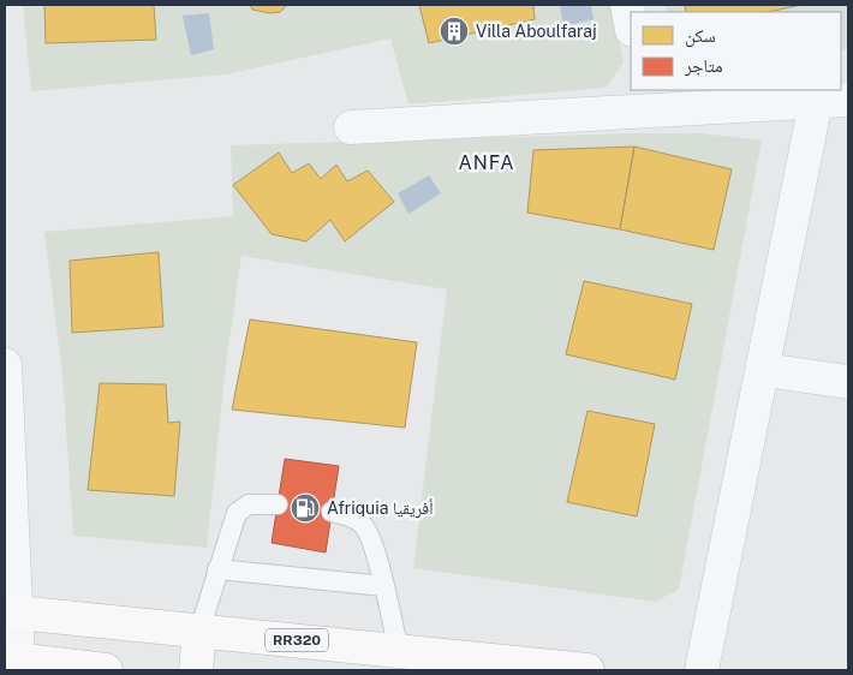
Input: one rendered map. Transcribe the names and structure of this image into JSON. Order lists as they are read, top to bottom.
{
  "streets": {
    "highway": ["RR320"]
  },
  "districts": ["ANFA"],
  "places": {
    "building": ["Villa Aboulfaraj"],
    "fuel station": ["Afriquia أفريقيا"]
  },
  "legend": ["سكن", "متاجر"]
}
